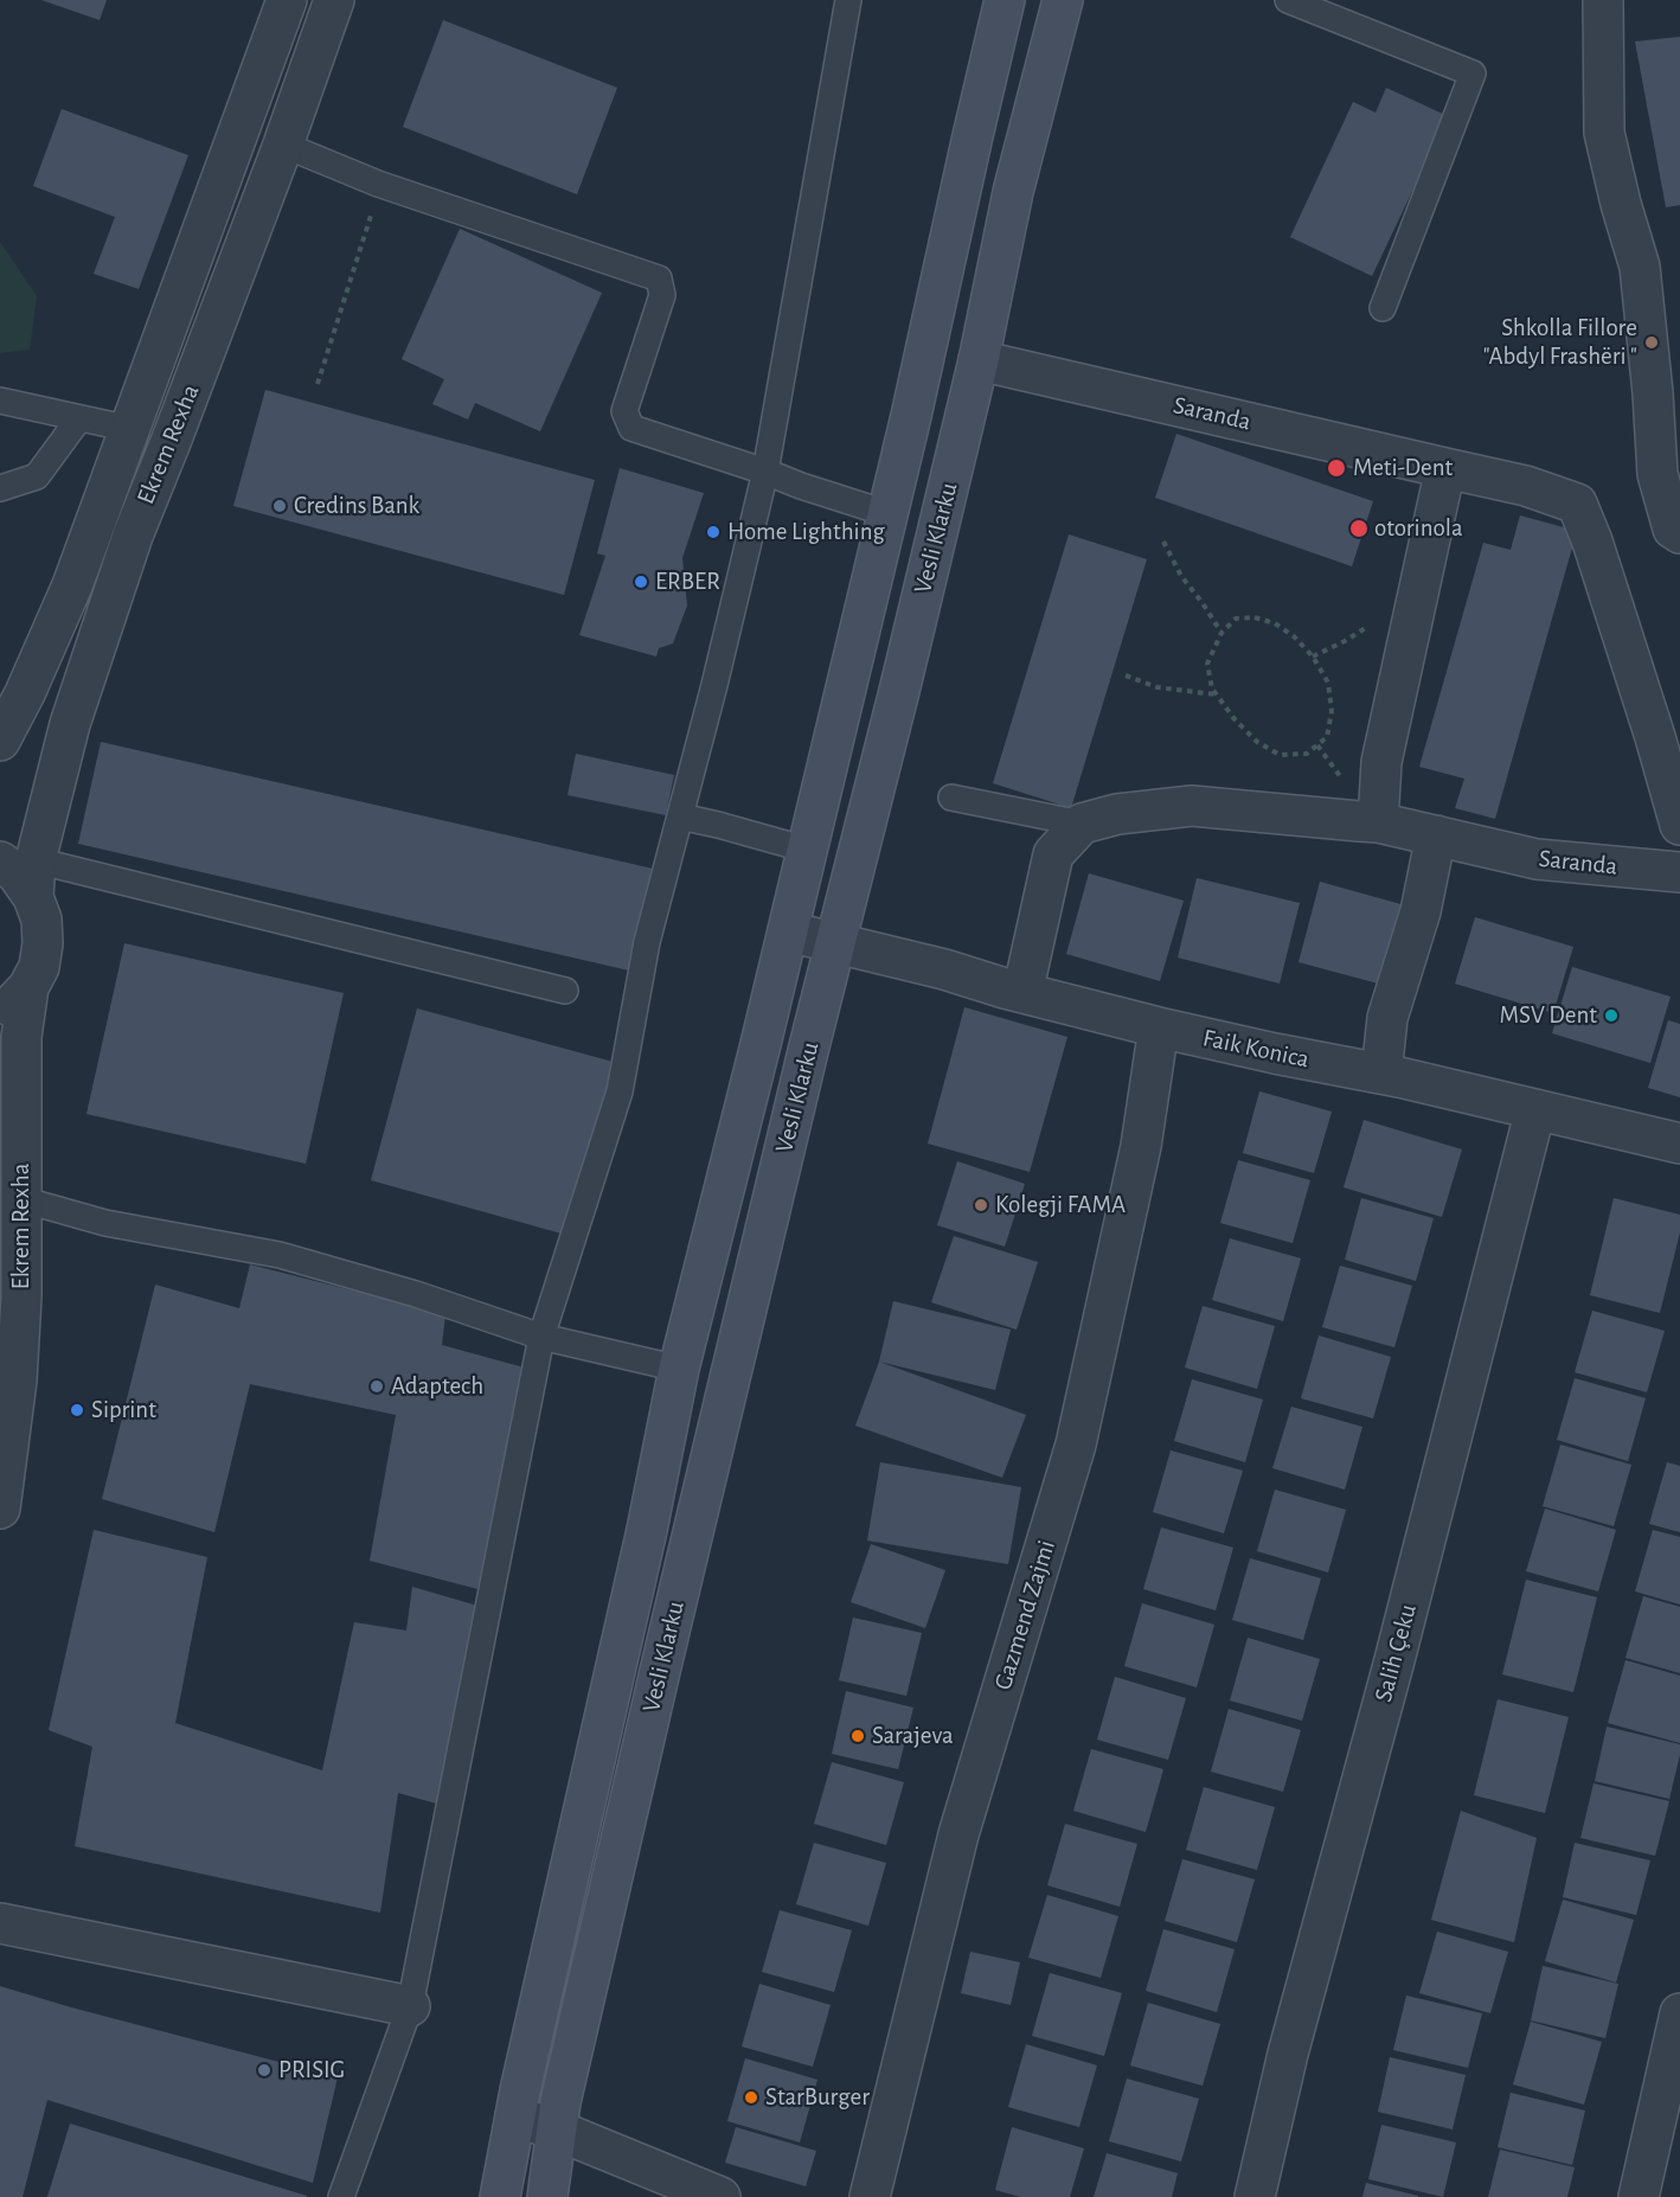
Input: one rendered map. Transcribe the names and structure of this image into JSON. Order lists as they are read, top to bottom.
{
  "streets": {
    "main road": ["Vesli Klarku"],
    "street": [
      "Saranda",
      "Ekrem Rexha",
      "Faik Konica",
      "Gazmend Zajmi",
      "Salih Çeku"
    ]
  },
  "crossings": [
    ["Saranda", "Vesli Klarku"],
    ["Vesli Klarku", "Faik Konica"],
    ["Faik Konica", "Gazmend Zajmi"],
    ["Faik Konica", "Salih Çeku"]
  ],
  "places": [
    "Shkolla Fillore \"Abdyl Frashëri \"",
    "Meti-Dent",
    "Credins Bank",
    "otorinola",
    "Home Lighthing",
    "ERBER",
    "MSV Dent",
    "Kolegji FAMA",
    "Adaptech",
    "Siprint",
    "Sarajeva",
    "PRISIG",
    "StarBurger"
  ]
}
